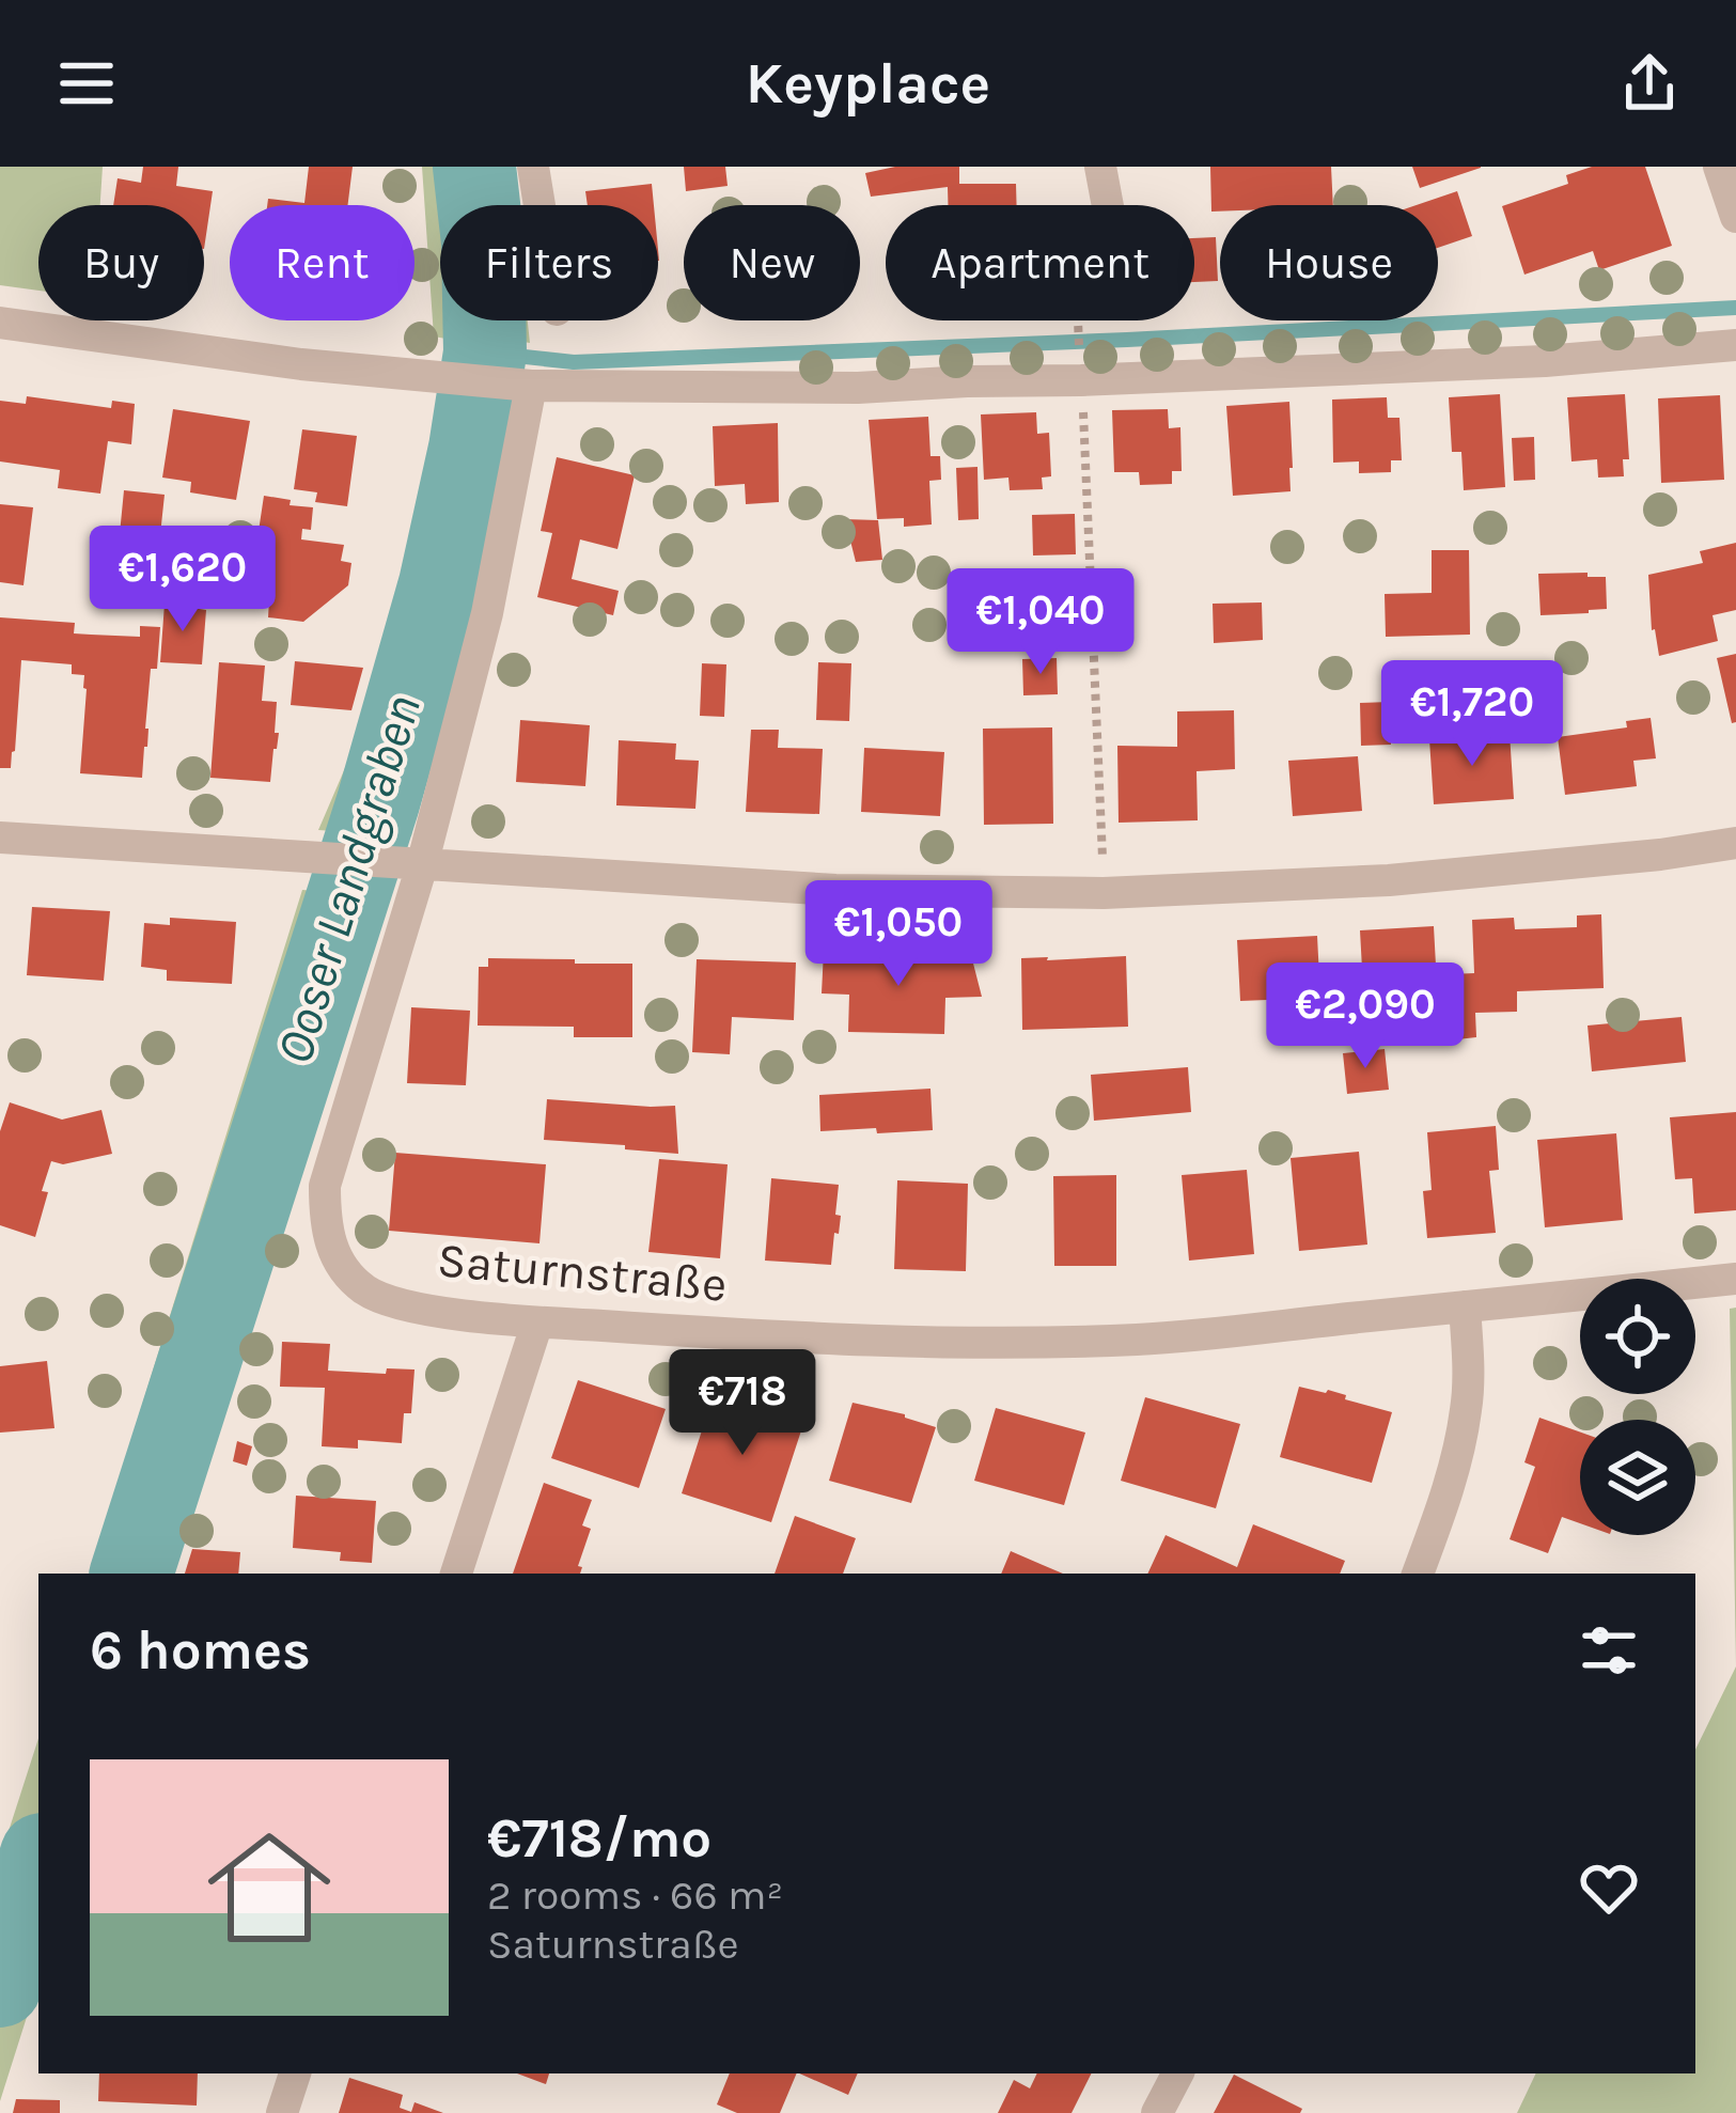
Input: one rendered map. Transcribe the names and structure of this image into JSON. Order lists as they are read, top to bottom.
{
  "streets": {
    "street": ["Saturnstraße"]
  },
  "water": ["Ooser Landgraben"],
  "page": {
    "header": "Keyplace",
    "chip": [
      "Buy",
      "Rent",
      "Filters",
      "New",
      "Apartment",
      "House"
    ],
    "price": [
      "€1,620",
      "€1,040",
      "€1,720",
      "€1,050",
      "€2,090",
      "€718"
    ],
    "heading": "6 homes",
    "list": [
      {
        "name": "€718/mo",
        "note": "2 rooms · 66 m² · Saturnstraße"
      }
    ]
  }
}
